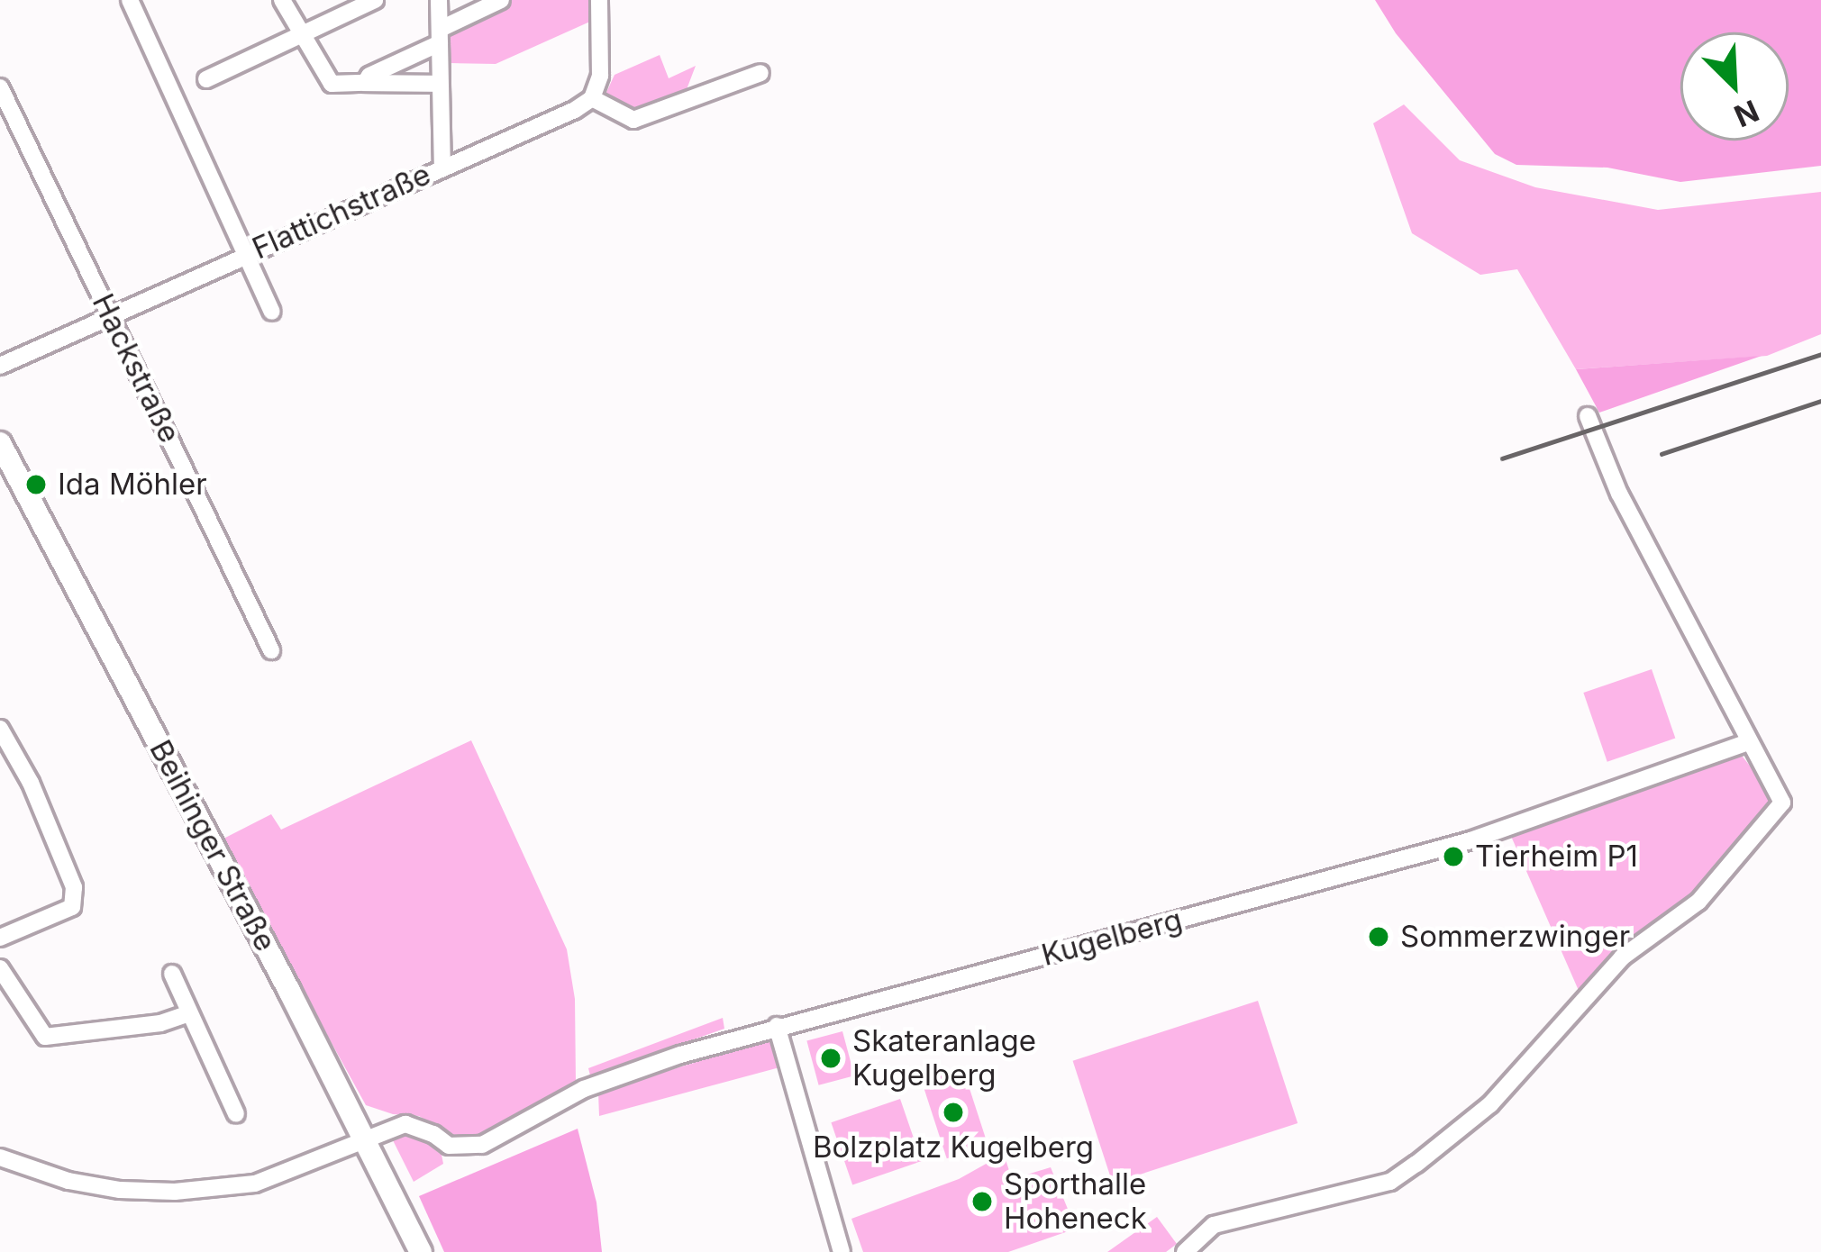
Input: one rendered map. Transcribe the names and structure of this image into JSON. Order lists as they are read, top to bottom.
{
  "streets": {
    "main road": ["Beihinger Straße"],
    "street": ["Flattichstraße", "Hackstraße", "Kugelberg"]
  },
  "crossings": [
    ["Flattichstraße", "Hackstraße"],
    ["Beihinger Straße", "Kugelberg"]
  ],
  "places": [
    "Ida Möhler",
    "Tierheim P1",
    "Sommerzwinger",
    "Skateranlage Kugelberg",
    "Bolzplatz Kugelberg",
    "Sporthalle Hoheneck"
  ],
  "north": "bottom right"
}
